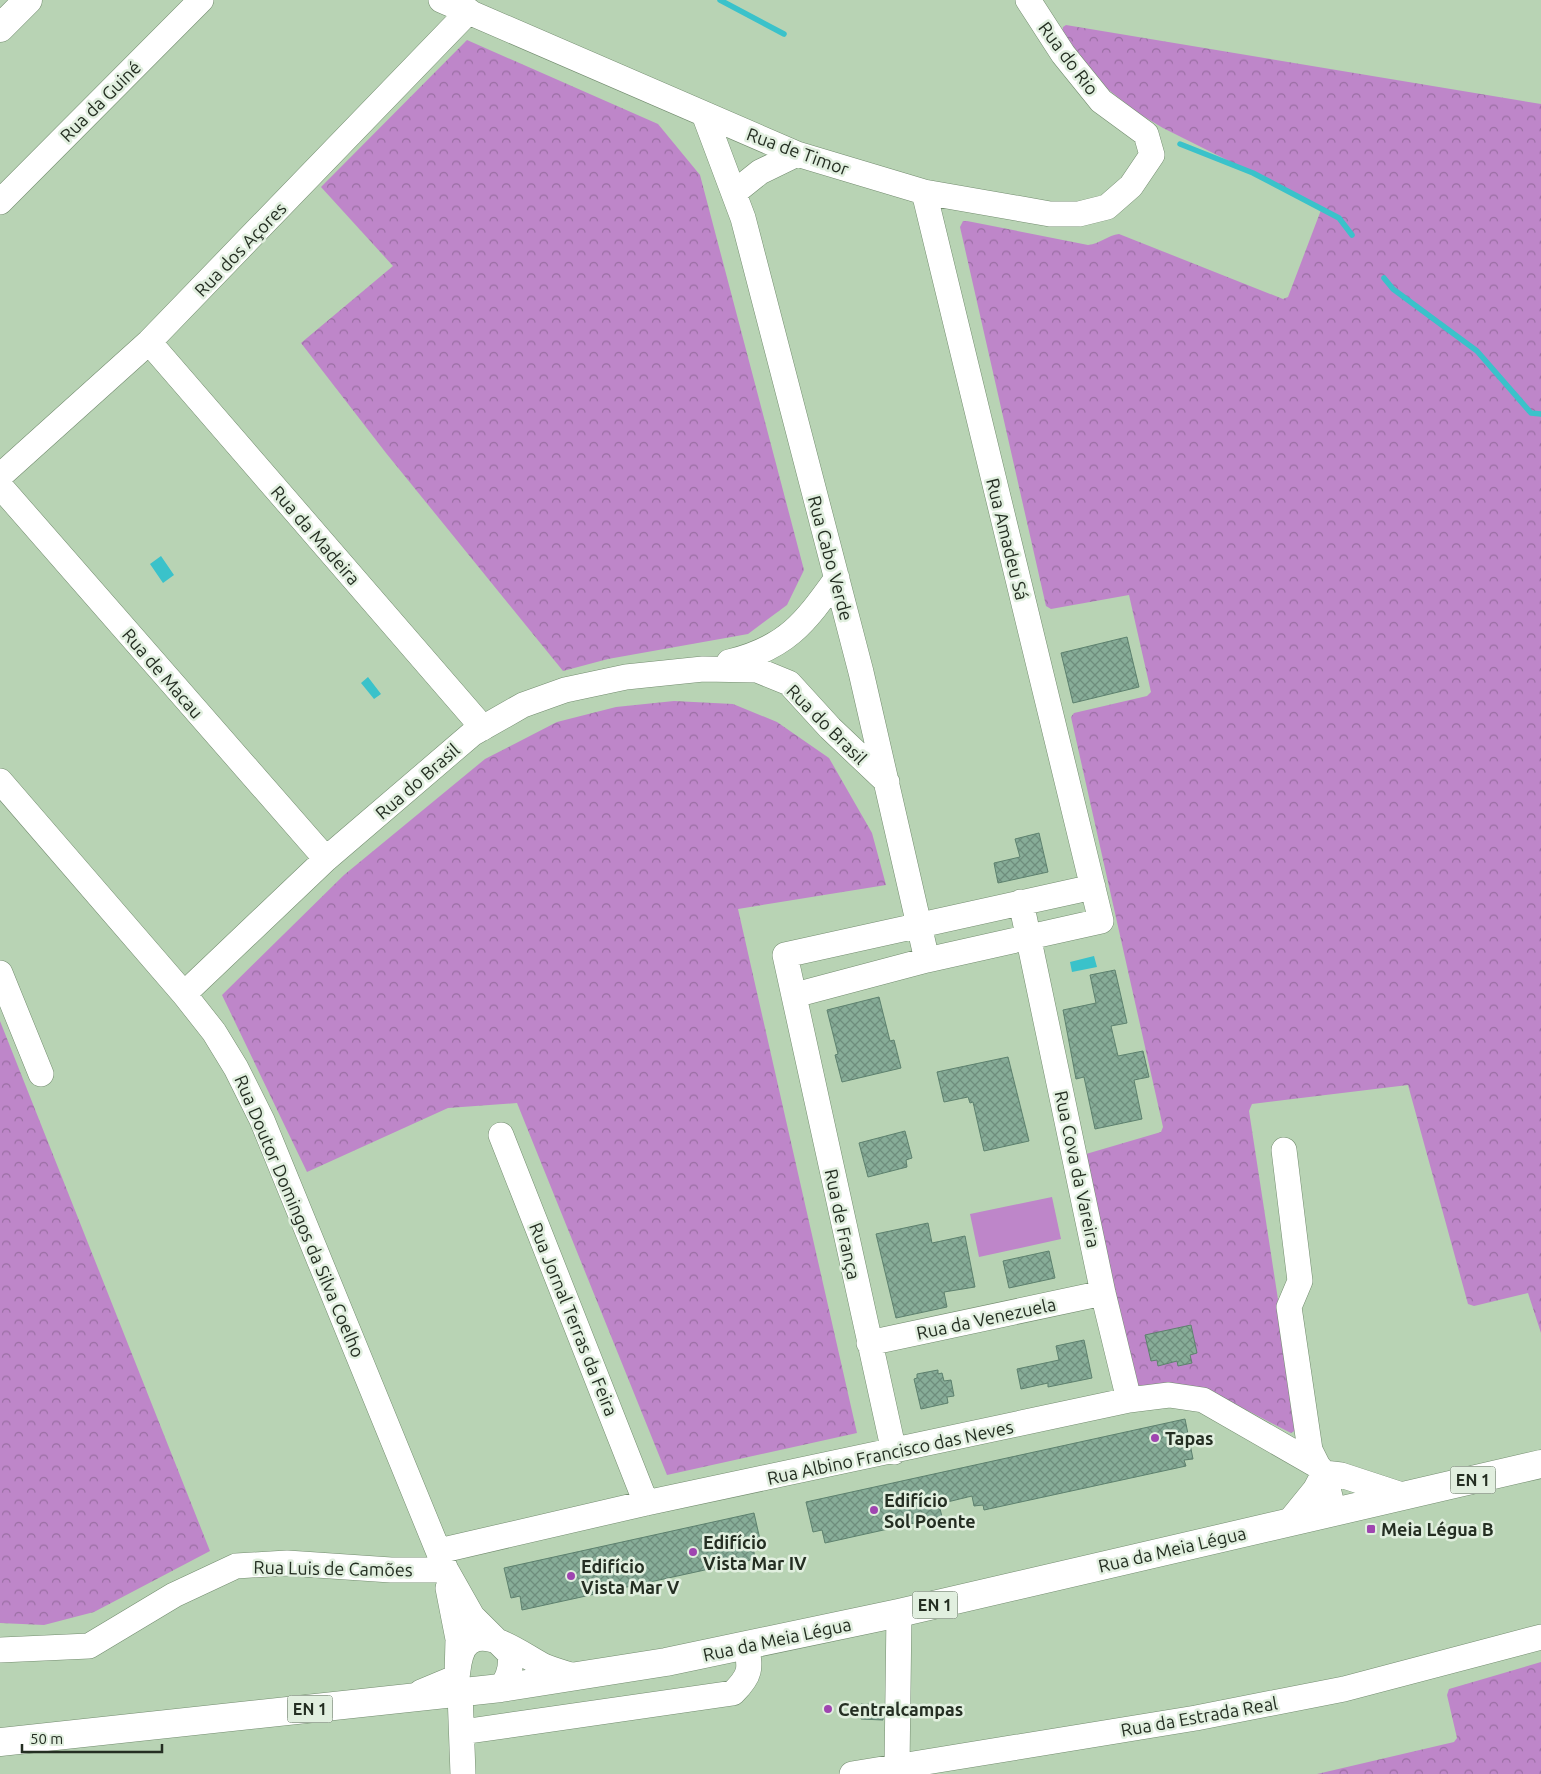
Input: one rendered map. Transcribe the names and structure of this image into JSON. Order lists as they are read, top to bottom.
{
  "streets": {
    "main road": ["EN 1", "Rua da Meia Légua"],
    "street": [
      "Rua do Rio",
      "Rua da Guiné",
      "Rua de Timor",
      "Rua dos Açores",
      "Rua da Madeira",
      "Rua Amadeu Sá",
      "Rua Cabo Verde",
      "Rua de Macau",
      "Rua do Brasil",
      "Rua Cova da Vareira",
      "Rua Doutor Domingos da Silva Coelho",
      "Rua de França",
      "Rua da Venezuela",
      "Rua Jornal Terras da Feira",
      "Rua Albino Francisco das Neves",
      "Rua Luis de Camões",
      "Rua da Estrada Real"
    ]
  },
  "crossings": [
    ["Rua do Rio", "Rua de Timor"],
    ["Rua de Timor", "Rua dos Açores"],
    ["Rua de Timor", "Rua Amadeu Sá"],
    ["Rua de Timor", "Rua Cabo Verde"],
    ["Rua dos Açores", "Rua da Madeira"],
    ["Rua da Madeira", "Rua do Brasil"],
    ["Rua Amadeu Sá", "Rua Cova da Vareira"],
    ["Rua Cabo Verde", "Rua do Brasil"],
    ["Rua Cabo Verde", "Rua de França"],
    ["Rua de Macau", "Rua do Brasil"],
    ["Rua do Brasil", "Rua Doutor Domingos da Silva Coelho"],
    ["Rua Cova da Vareira", "Rua da Venezuela"],
    ["Rua Cova da Vareira", "Rua Albino Francisco das Neves"],
    ["Rua Doutor Domingos da Silva Coelho", "Rua Albino Francisco das Neves"],
    ["Rua Doutor Domingos da Silva Coelho", "Rua da Meia Légua"],
    ["Rua Doutor Domingos da Silva Coelho", "Rua Luis de Camões"],
    ["Rua de França", "Rua da Venezuela"],
    ["Rua de França", "Rua Albino Francisco das Neves"],
    ["Rua Jornal Terras da Feira", "Rua Albino Francisco das Neves"],
    ["Rua Albino Francisco das Neves", "Rua da Meia Légua"],
    ["Rua Albino Francisco das Neves", "Rua Luis de Camões"]
  ],
  "places": {
    "other": [
      "Tapas",
      "Edifício Sol Poente",
      "Edifício Vista Mar IV",
      "Edifício Vista Mar V",
      "Centralcampas"
    ],
    "transit": ["Meia Légua B"]
  },
  "scale_bar": "50 m"
}
